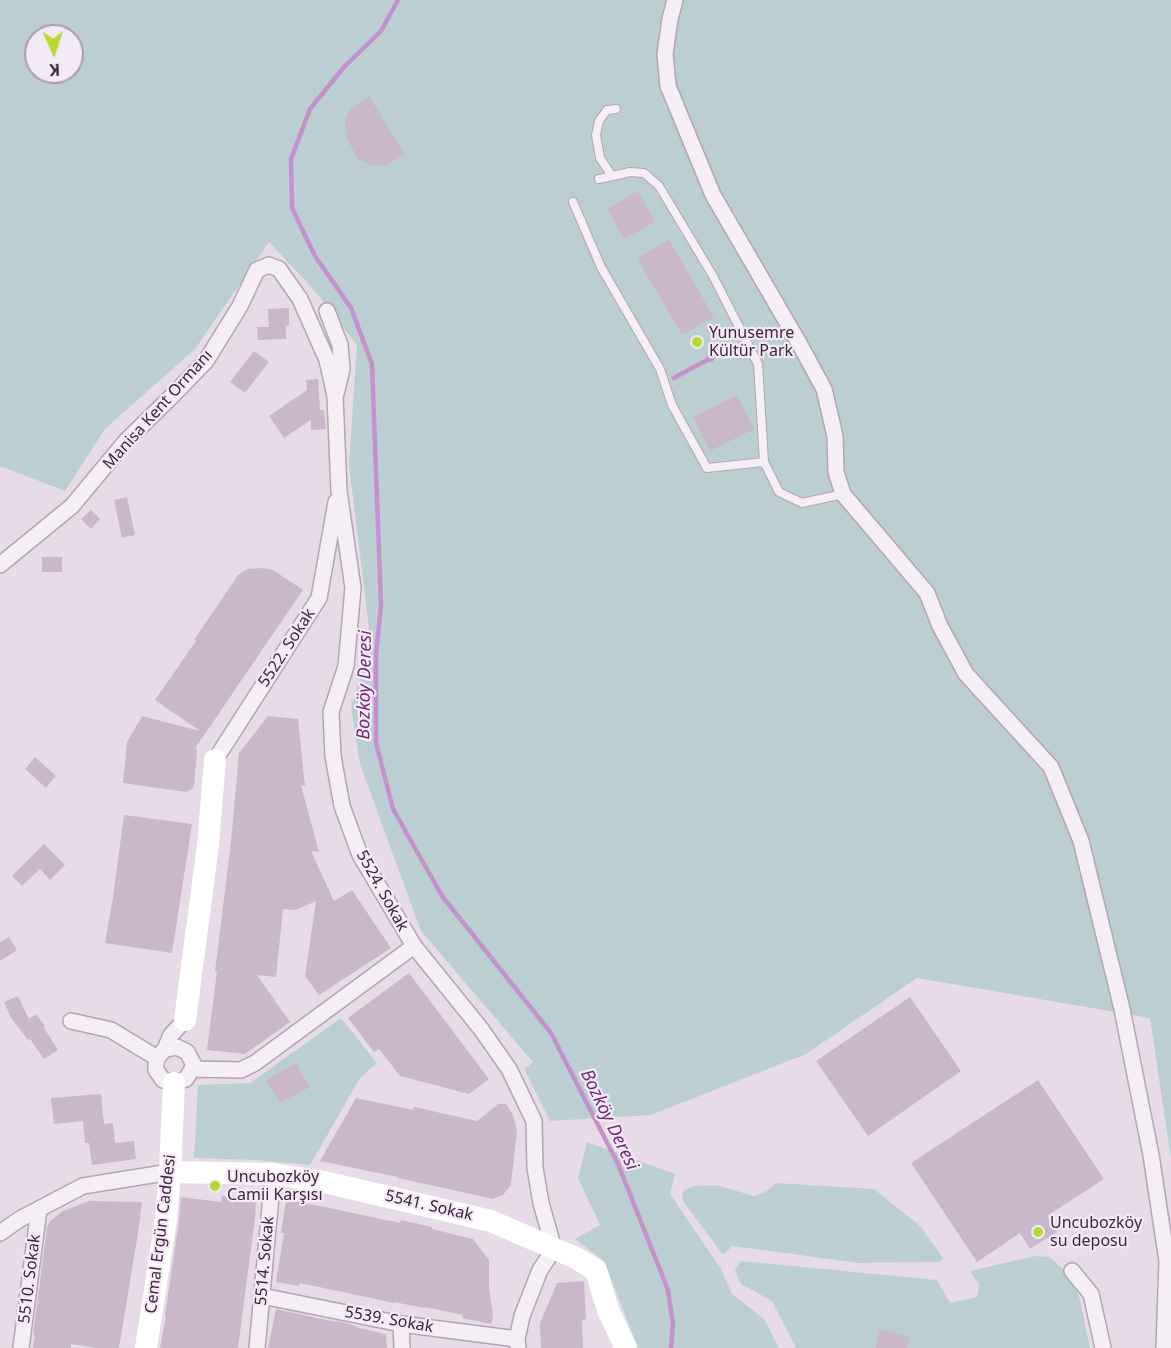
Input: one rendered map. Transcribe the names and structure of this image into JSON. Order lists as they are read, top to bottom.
{
  "streets": {
    "street": [
      "Manisa Kent Ormanı",
      "5522. Sokak",
      "5524. Sokak",
      "5541. Sokak",
      "Cemal Ergün Caddesi",
      "5514. Sokak",
      "5510. Sokak",
      "5539. Sokak"
    ]
  },
  "crossings": [
    ["Manisa Kent Ormanı", "5524. Sokak"],
    ["5522. Sokak", "5524. Sokak"],
    ["5524. Sokak", "5541. Sokak"],
    ["5541. Sokak", "Cemal Ergün Caddesi"],
    ["5541. Sokak", "5514. Sokak"],
    ["5514. Sokak", "5539. Sokak"]
  ],
  "water": ["Bozköy Deresi"],
  "places": ["Yunusemre Kültür Park", "Uncubozköy Camii Karşısı", "Uncubozköy su deposu"],
  "north": "bottom"
}
